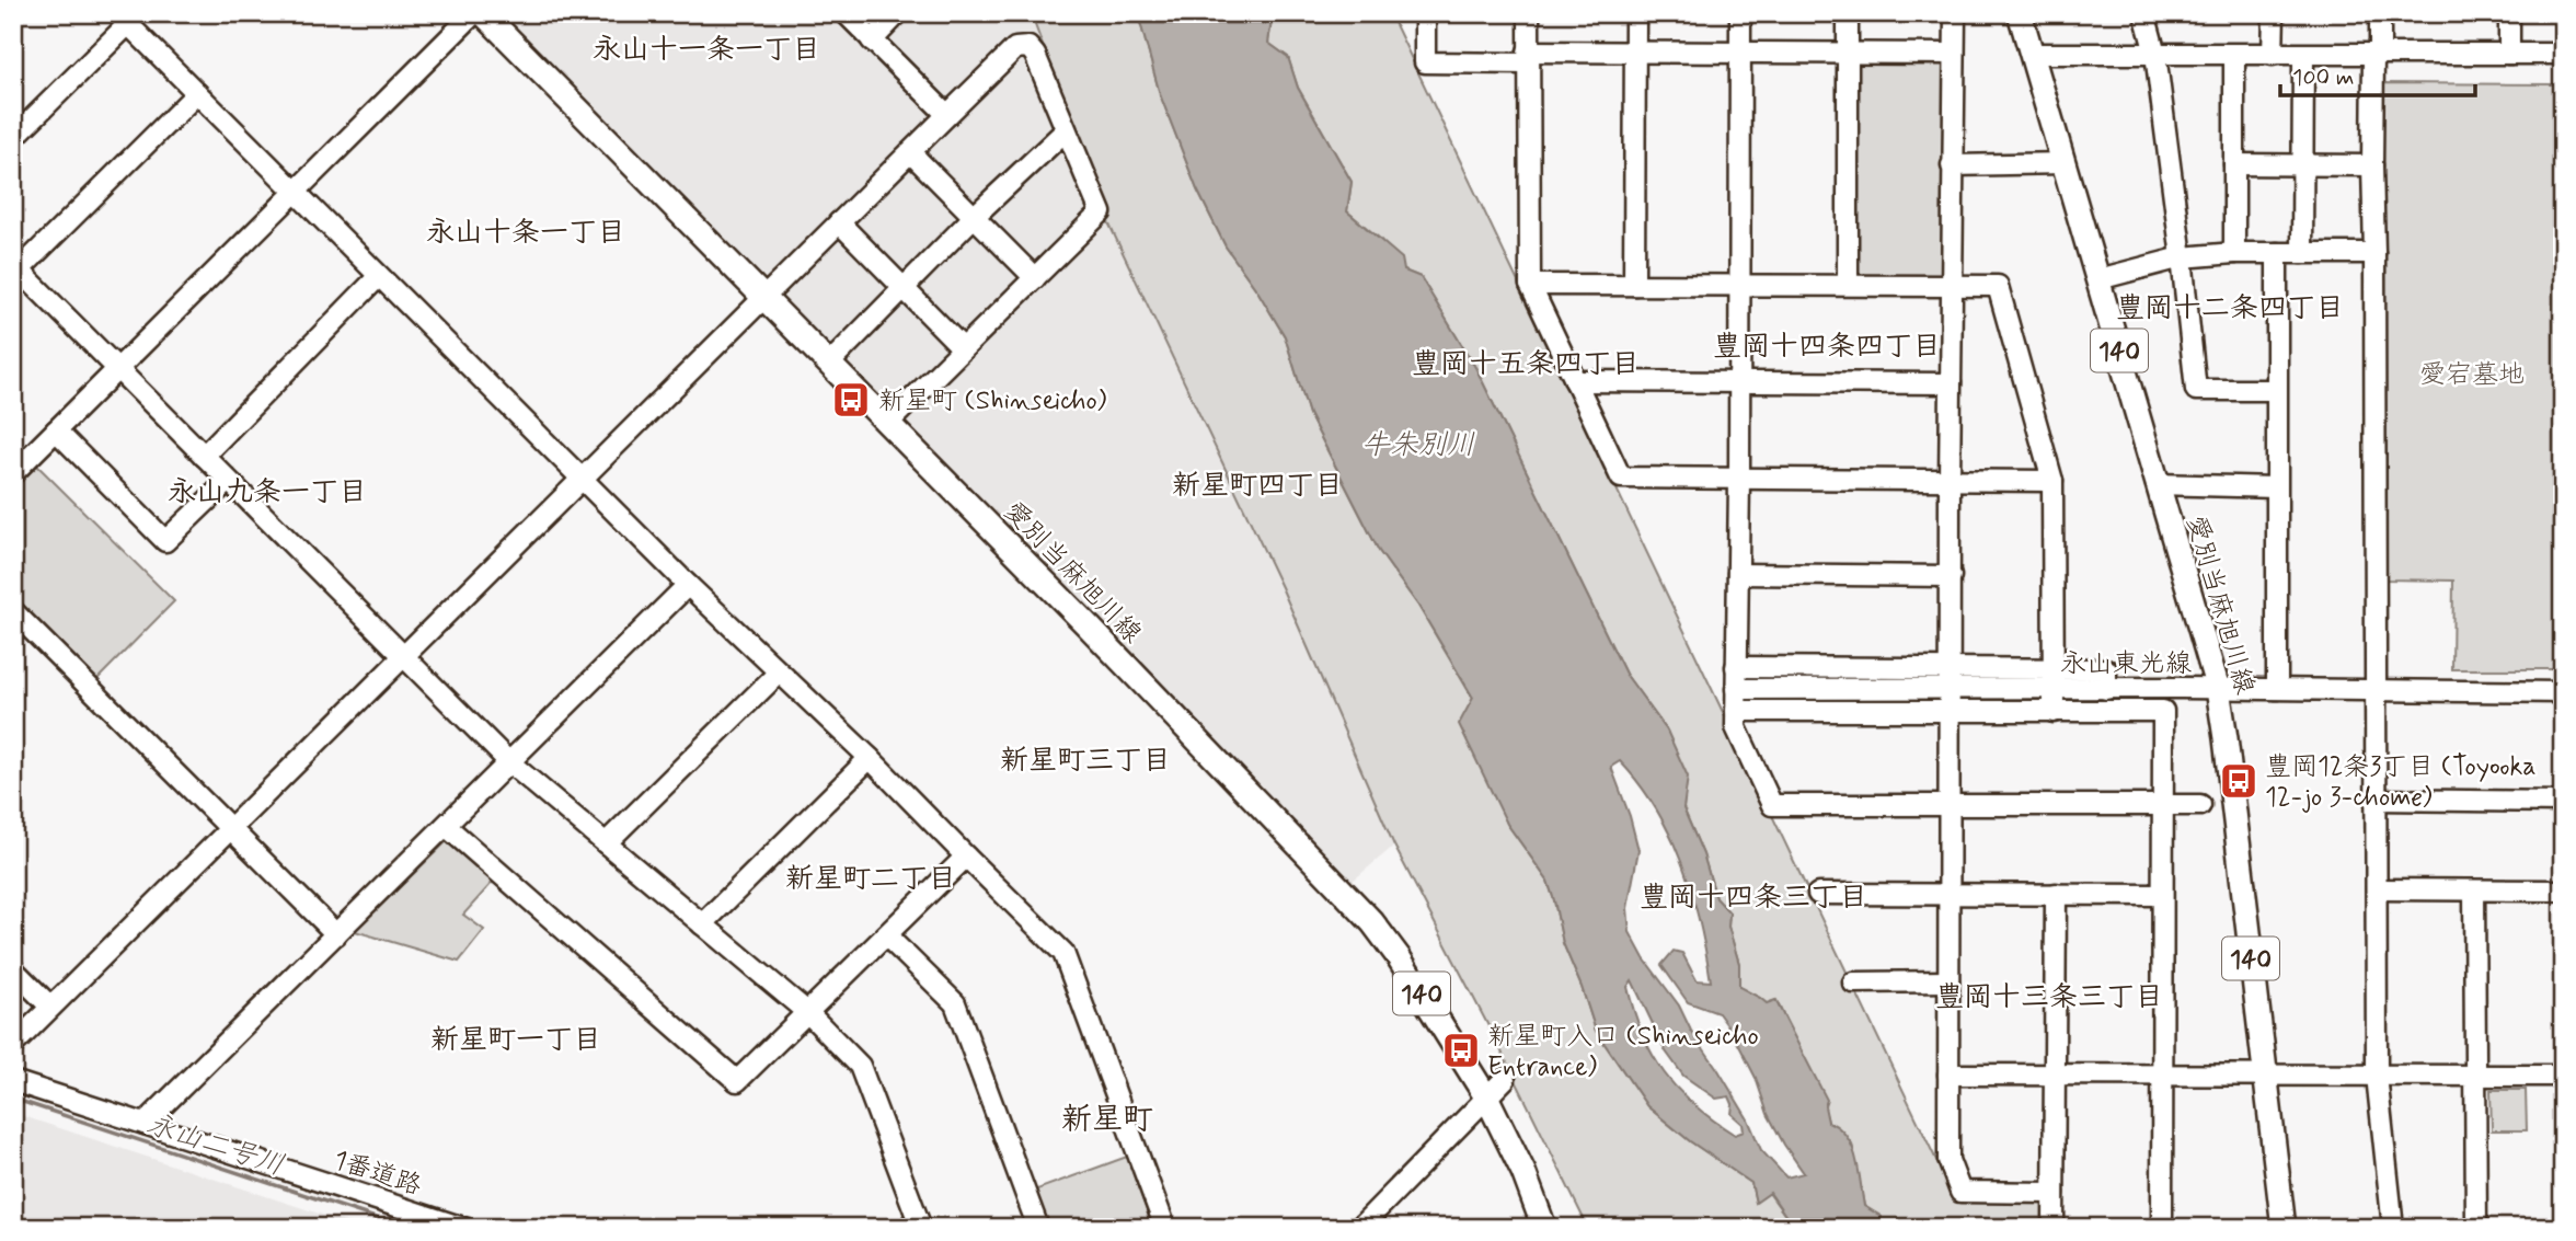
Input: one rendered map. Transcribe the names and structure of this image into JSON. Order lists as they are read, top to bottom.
{
  "streets": {
    "main road": ["140", "愛別当麻旭川線"],
    "street": ["永山東光線", "1番道路"]
  },
  "crossings": [
    ["愛別当麻旭川線", "永山東光線"]
  ],
  "districts": [
    "永山十一条一丁目",
    "永山十条一丁目",
    "豊岡十二条四丁目",
    "豊岡十四条四丁目",
    "豊岡十五条四丁目",
    "新星町四丁目",
    "永山九条一丁目",
    "新星町三丁目",
    "新星町二丁目",
    "豊岡十四条三丁目",
    "豊岡十三条三丁目",
    "新星町一丁目",
    "新星町"
  ],
  "water": ["牛朱別川", "永山二号川"],
  "parks": ["愛宕墓地"],
  "places": {
    "bus stop": ["新星町 (Shinseicho)", "豊岡12条3丁目 (Toyooka 12-jo 3-chome)", "新星町入口 (Shinseicho Entrance)"]
  },
  "scale_bar": "100 m"
}
